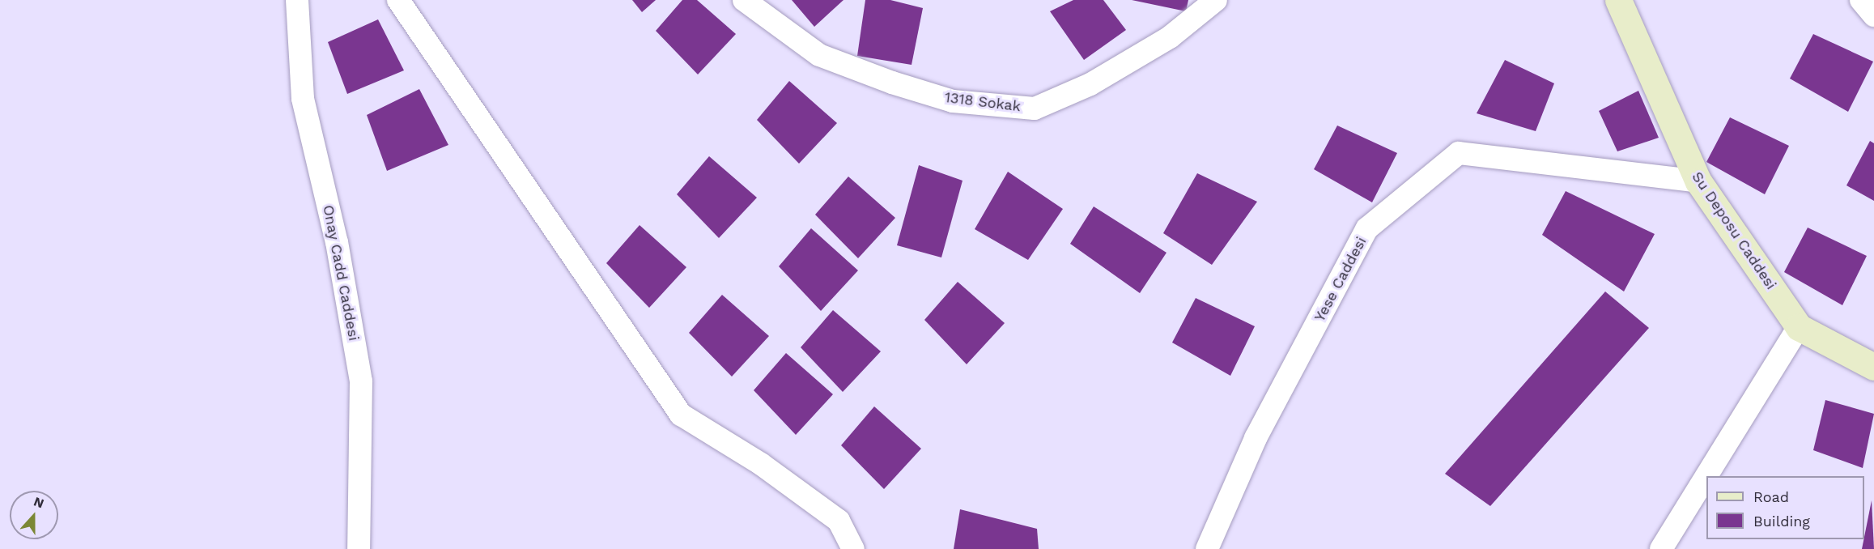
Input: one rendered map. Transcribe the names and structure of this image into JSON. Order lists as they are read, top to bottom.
{
  "streets": {
    "street": [
      "1318 Sokak",
      "Su Deposu Caddesi",
      "Onay Cadd Caddesi",
      "Yese Caddesi"
    ]
  },
  "crossings": [
    ["Su Deposu Caddesi", "Yese Caddesi"]
  ],
  "legend": ["Road", "Building"],
  "north": "top"
}
